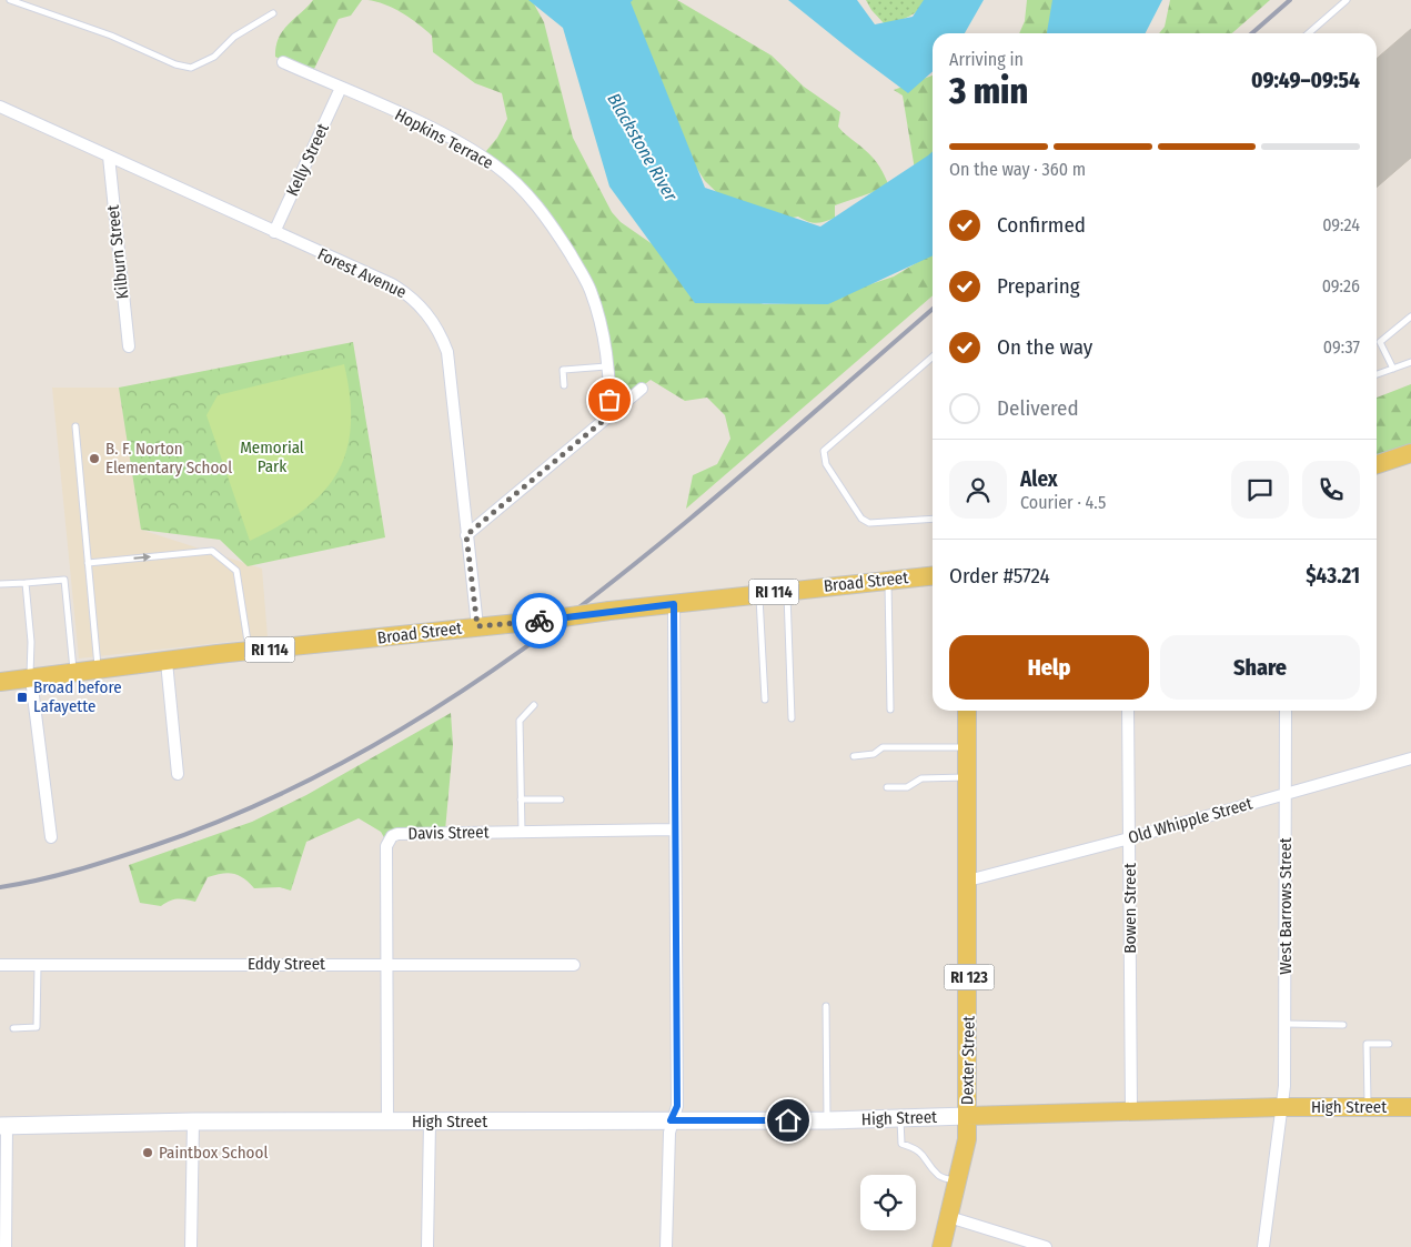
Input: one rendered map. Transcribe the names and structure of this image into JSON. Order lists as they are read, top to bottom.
{
  "streets": {
    "main road": [
      "Broad Street",
      "RI 114",
      "RI 123",
      "Dexter Street",
      "High Street"
    ],
    "street": [
      "Hopkins Terrace",
      "Kelly Street",
      "Kilburn Street",
      "Forest Avenue",
      "Old Whipple Street",
      "Davis Street",
      "West Barrows Street",
      "Bowen Street",
      "Eddy Street"
    ]
  },
  "crossings": [
    ["Hopkins Terrace", "Kelly Street"],
    ["Kelly Street", "Forest Avenue"],
    ["Kilburn Street", "Forest Avenue"],
    ["Forest Avenue", "Broad Street"],
    ["Old Whipple Street", "West Barrows Street"],
    ["Old Whipple Street", "Bowen Street"],
    ["Old Whipple Street", "Dexter Street"],
    ["Davis Street", "Eddy Street"],
    ["Davis Street", "High Street"],
    ["West Barrows Street", "High Street"],
    ["Bowen Street", "High Street"],
    ["Dexter Street", "High Street"]
  ],
  "water": ["Blackstone River"],
  "parks": ["Memorial Park"],
  "places": {
    "other": ["B. F. Norton Elementary School", "Paintbox School"],
    "transit": ["Broad before Lafayette"]
  },
  "page": {
    "heading": ["3 min", "Arriving in", "09:49–09:54"],
    "panel": [
      "Alex",
      "Courier · 4.5",
      "Order #5724",
      "$43.21"
    ],
    "bar": "On the way · 360 m",
    "list": [
      ["Confirmed", "09:24"],
      ["Preparing", "09:26"],
      ["On the way", "09:37"],
      "Delivered"
    ],
    "buttons": ["Help", "Share"]
  }
}
